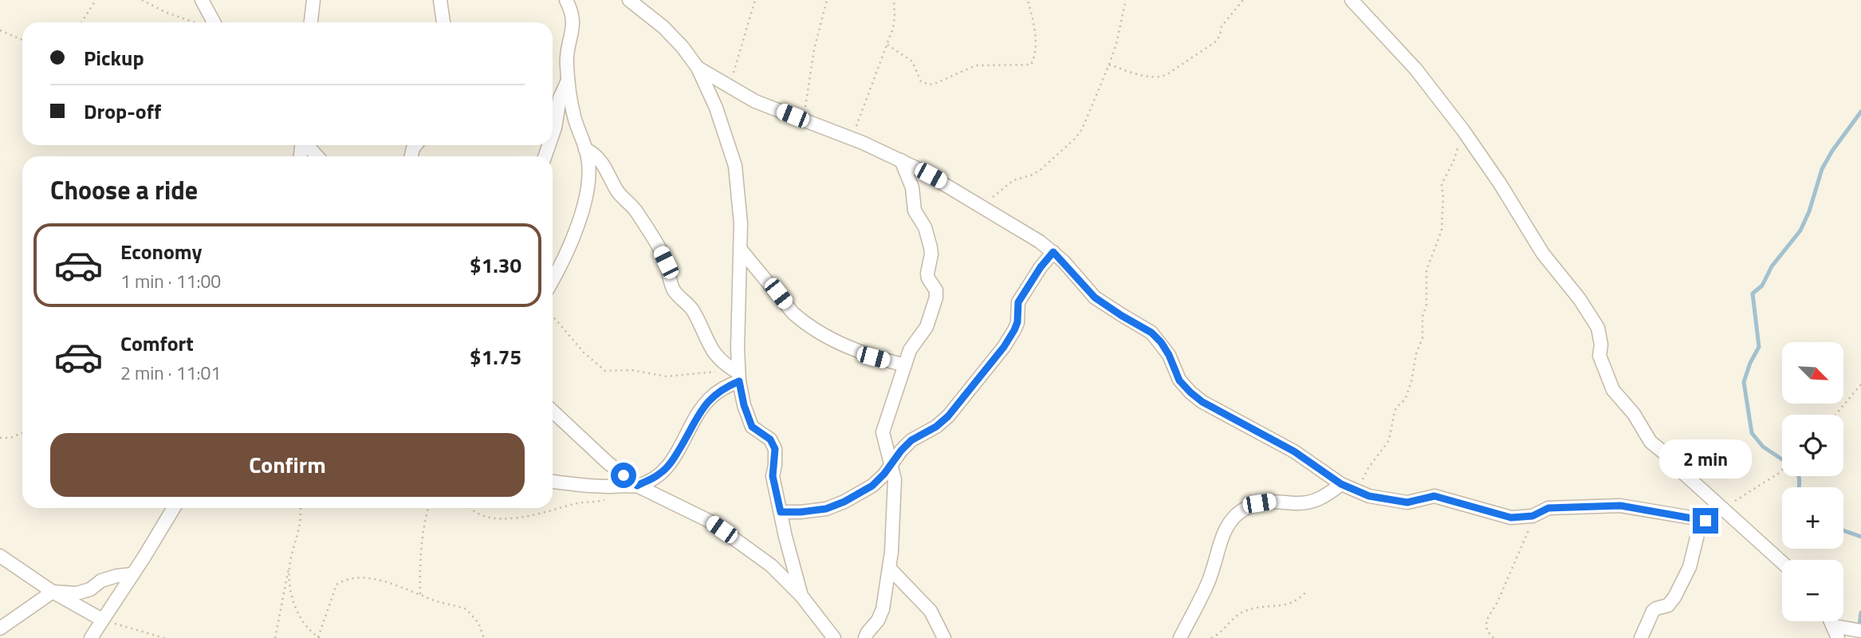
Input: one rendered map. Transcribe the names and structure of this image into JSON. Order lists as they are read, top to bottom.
{
  "north": "bottom right",
  "page": {
    "banner": ["Pickup", "Drop-off"],
    "heading": "Choose a ride",
    "list": [
      {
        "name": "Economy",
        "note": "1 min · 11:00",
        "value": "$1.30"
      },
      {
        "name": "Comfort",
        "note": "2 min · 11:01",
        "value": "$1.75"
      }
    ],
    "map_buttons": ["+", "−"],
    "buttons": "Confirm",
    "bubble": "2 min"
  }
}
